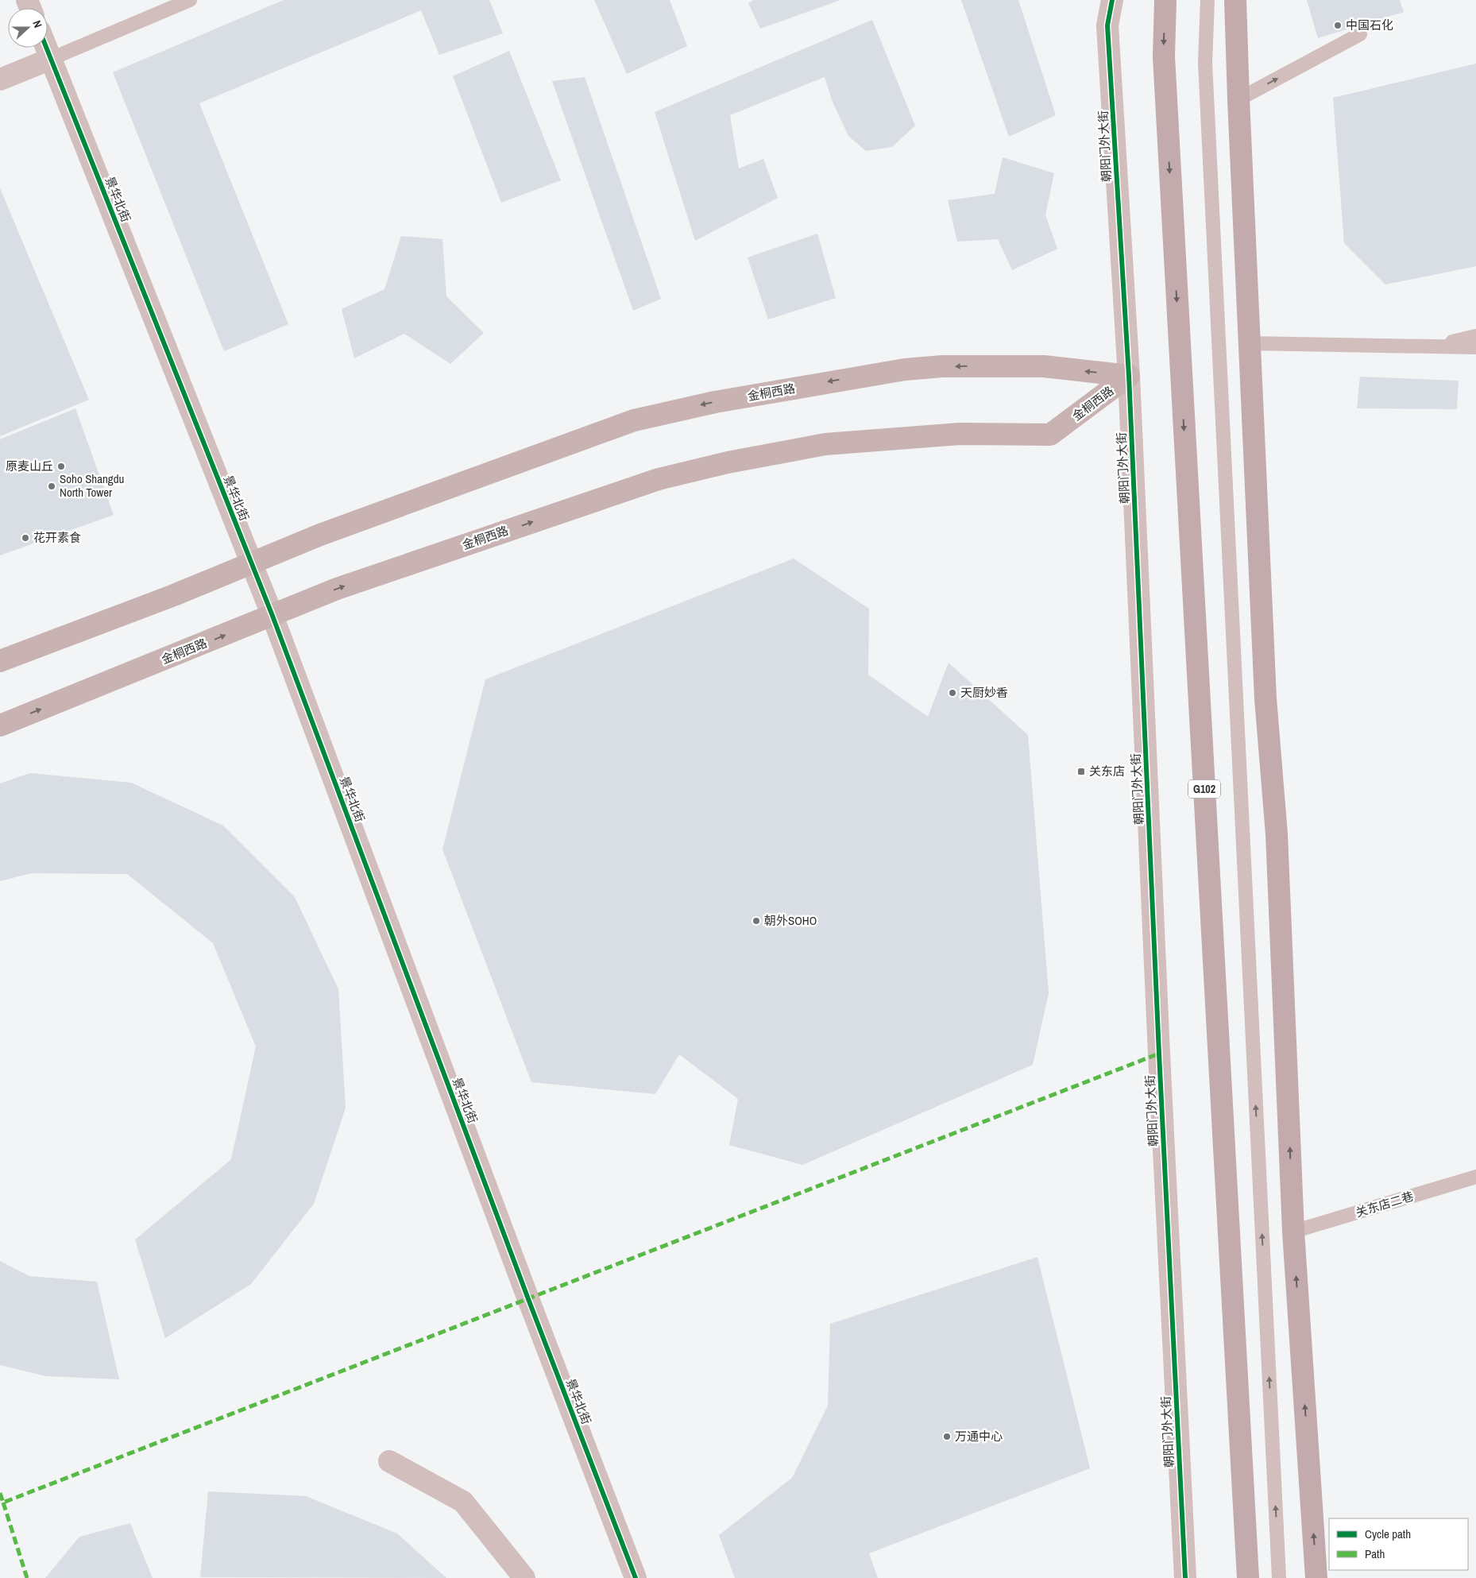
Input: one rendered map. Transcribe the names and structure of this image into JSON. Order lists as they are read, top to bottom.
{
  "streets": {
    "highway": ["G102"],
    "main road": ["金桐西路"],
    "street": ["朝阳门外大街", "景华北街"],
    "lane": ["关东店二巷"]
  },
  "crossings": [
    ["朝阳门外大街", "金桐西路"],
    ["景华北街", "金桐西路"]
  ],
  "places": {
    "other": [
      "中国石化",
      "原麦山丘",
      "Soho Shangdu North Tower",
      "花开素食",
      "天厨妙香",
      "朝外SOHO",
      "万通中心"
    ],
    "transit": ["关东店"]
  },
  "legend": ["Cycle path", "Path"],
  "north": "right"
}
